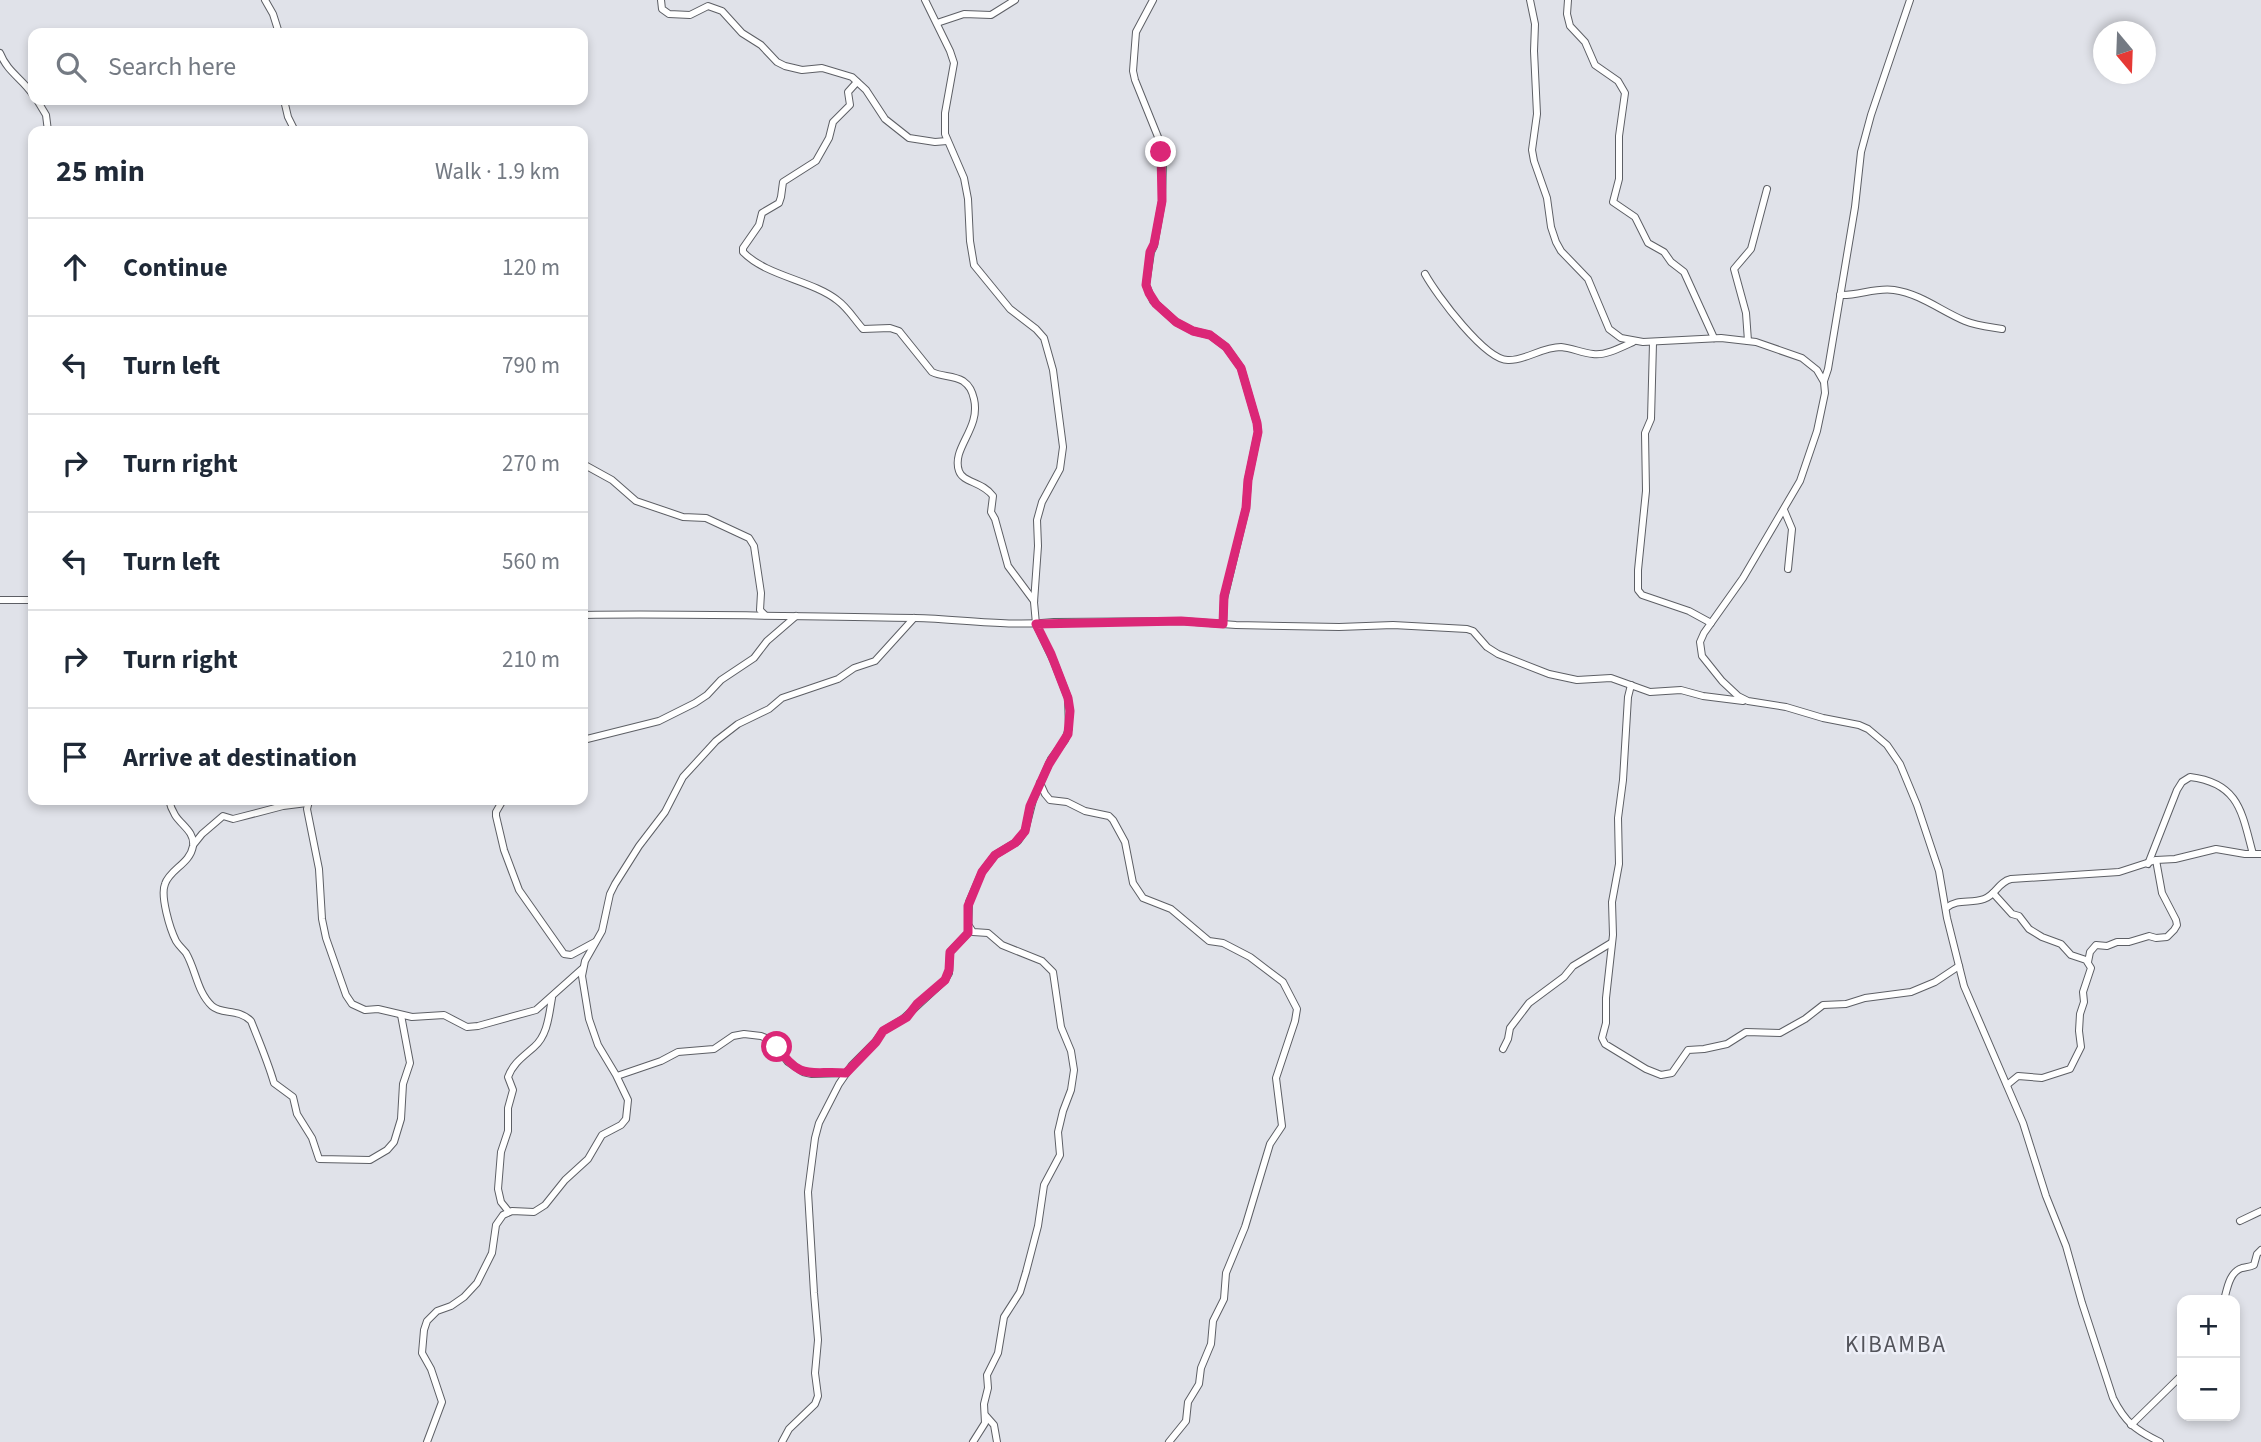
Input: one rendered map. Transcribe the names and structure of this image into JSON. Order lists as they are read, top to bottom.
{
  "districts": ["KIBAMBA"],
  "north": "bottom",
  "page": {
    "search": "Search here",
    "heading": ["25 min", "Walk · 1.9 km"],
    "list": [
      ["Continue", "120 m"],
      ["Turn left", "790 m"],
      ["Turn right", "270 m"],
      ["Turn left", "560 m"],
      ["Turn right", "210 m"],
      "Arrive at destination"
    ],
    "map_buttons": ["+", "−"]
  }
}
